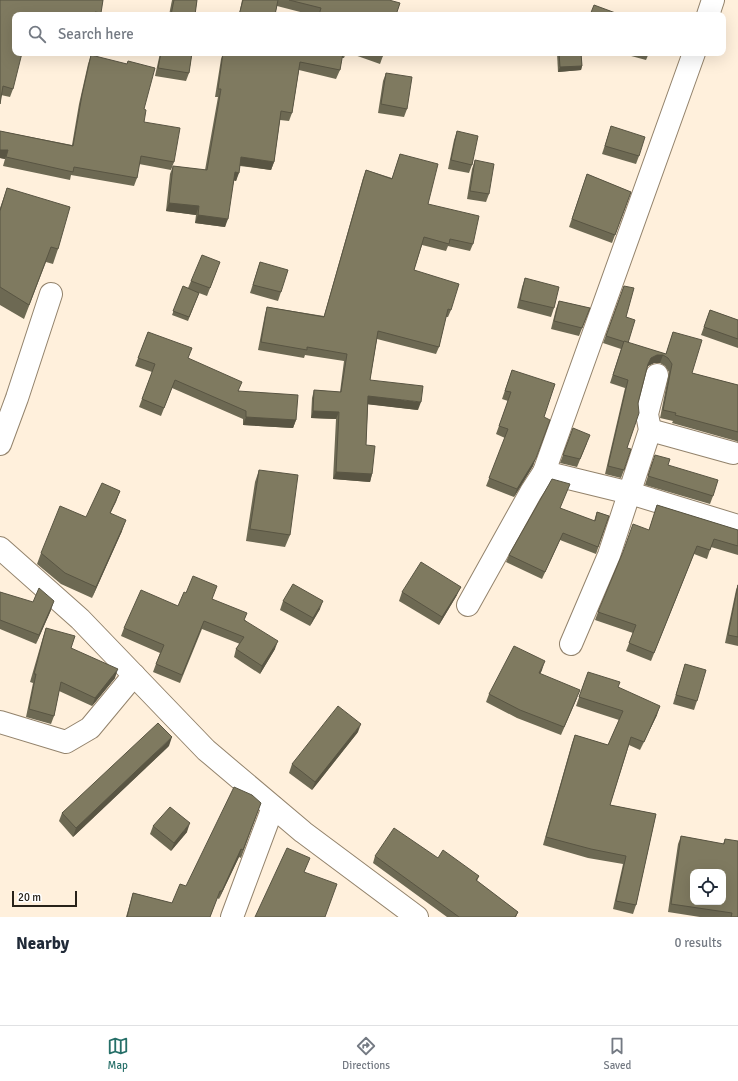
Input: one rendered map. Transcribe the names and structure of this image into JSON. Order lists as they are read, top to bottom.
{
  "scale_bar": "20 m",
  "page": {
    "search": "Search here",
    "scale": "20 m",
    "heading": ["Nearby", "0 results"],
    "nav": ["Map", "Directions", "Saved"]
  }
}
